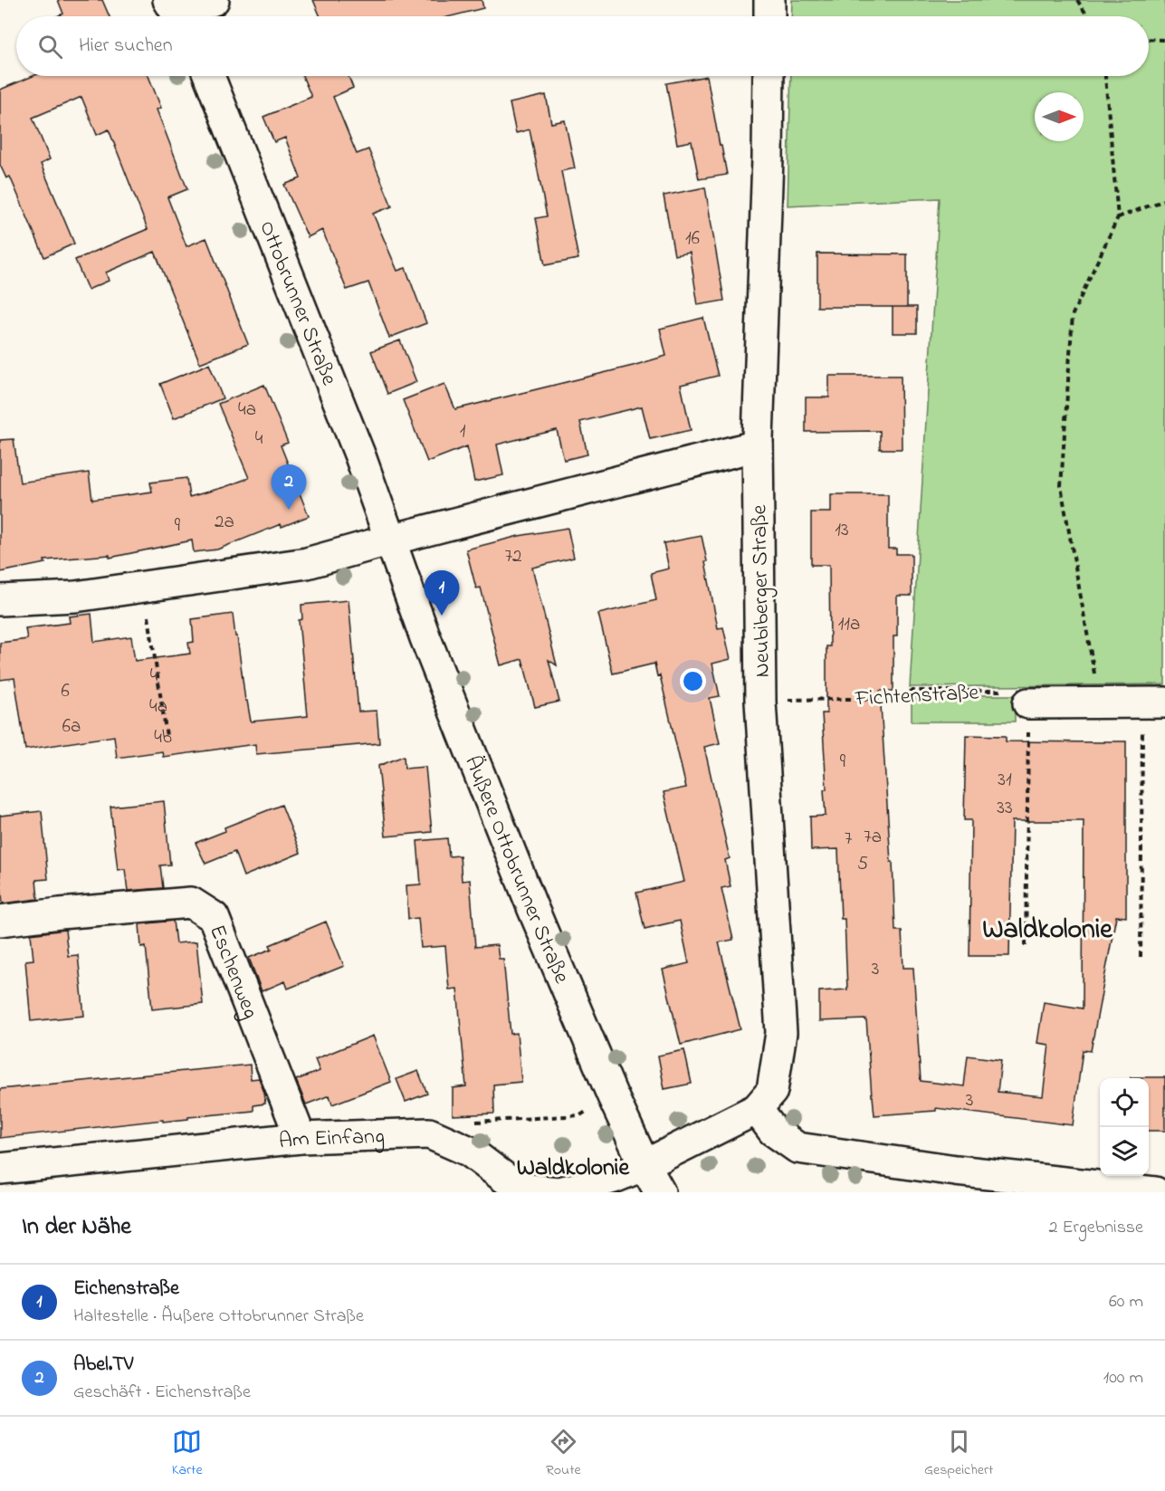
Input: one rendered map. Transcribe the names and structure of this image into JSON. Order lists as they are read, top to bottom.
{
  "streets": {
    "street": [
      "Ottobrunner Straße",
      "Neubiberger Straße",
      "Äußere Ottobrunner Straße",
      "Eschenweg",
      "Am Einfang"
    ],
    "path": ["Fichtenstraße"]
  },
  "crossings": [
    ["Ottobrunner Straße", "Äußere Ottobrunner Straße"],
    ["Neubiberger Straße", "Fichtenstraße"],
    ["Neubiberger Straße", "Am Einfang"],
    ["Äußere Ottobrunner Straße", "Am Einfang"],
    ["Eschenweg", "Am Einfang"]
  ],
  "districts": ["Waldkolonie", "Waldkolonie"],
  "house_numbers": [
    "16",
    "4a",
    "1",
    "4",
    "2a",
    "9",
    "13",
    "72",
    "11a",
    "4",
    "6",
    "4a",
    "6a",
    "4b",
    "9",
    "31",
    "33",
    "7a",
    "7",
    "5",
    "3",
    "3"
  ],
  "north": "right",
  "page": {
    "search": "Hier suchen",
    "pins": ["2", "1"],
    "heading": ["In der Nähe", "2 Ergebnisse"],
    "list": [
      {
        "mark": "1",
        "name": "Eichenstraße",
        "note": "Haltestelle · Äußere Ottobrunner Straße",
        "value": "60 m"
      },
      {
        "mark": "2",
        "name": "Abel.TV",
        "note": "Geschäft · Eichenstraße",
        "value": "100 m"
      }
    ],
    "nav": ["Karte", "Route", "Gespeichert"]
  }
}
